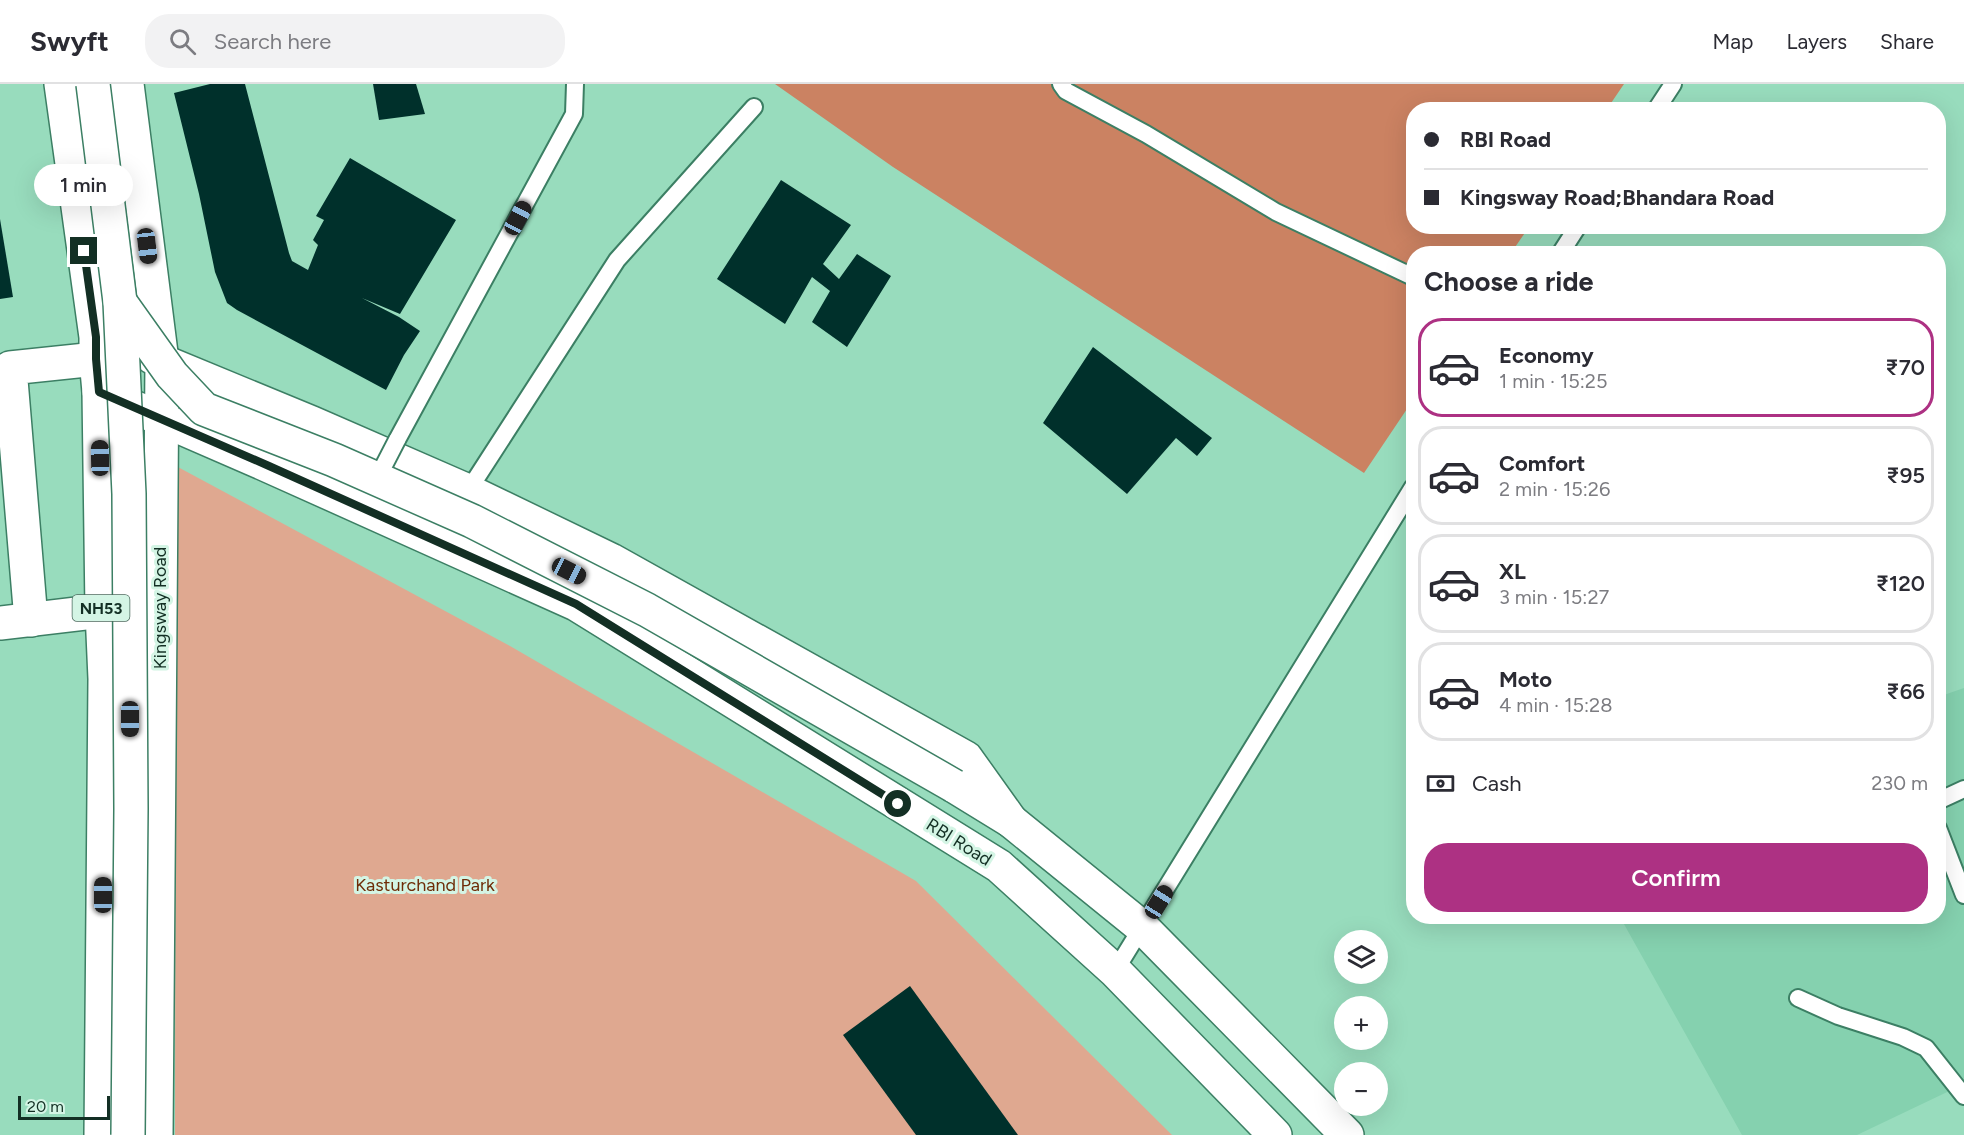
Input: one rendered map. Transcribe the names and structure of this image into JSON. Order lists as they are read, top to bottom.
{
  "streets": {
    "main road": ["NH53", "Kingsway Road", "RBI Road"]
  },
  "crossings": [
    ["NH53", "RBI Road"],
    ["Kingsway Road", "RBI Road"]
  ],
  "parks": ["Kasturchand Park"],
  "scale_bar": "20 m",
  "page": {
    "header": "Swyft",
    "search": "Search here",
    "nav": ["Map", "Layers", "Share"],
    "banner": ["RBI Road", "Kingsway Road;Bhandara Road"],
    "bubble": "1 min",
    "heading": "Choose a ride",
    "list": [
      {
        "name": "Economy",
        "note": "1 min · 15:25",
        "value": "₹70"
      },
      {
        "name": "Comfort",
        "note": "2 min · 15:26",
        "value": "₹95"
      },
      {
        "name": "XL",
        "note": "3 min · 15:27",
        "value": "₹120"
      },
      {
        "name": "Moto",
        "note": "4 min · 15:28",
        "value": "₹66"
      }
    ],
    "pay": ["Cash", "230 m"],
    "buttons": "Confirm",
    "map_buttons": ["+", "−"],
    "scale": "20 m"
  }
}
